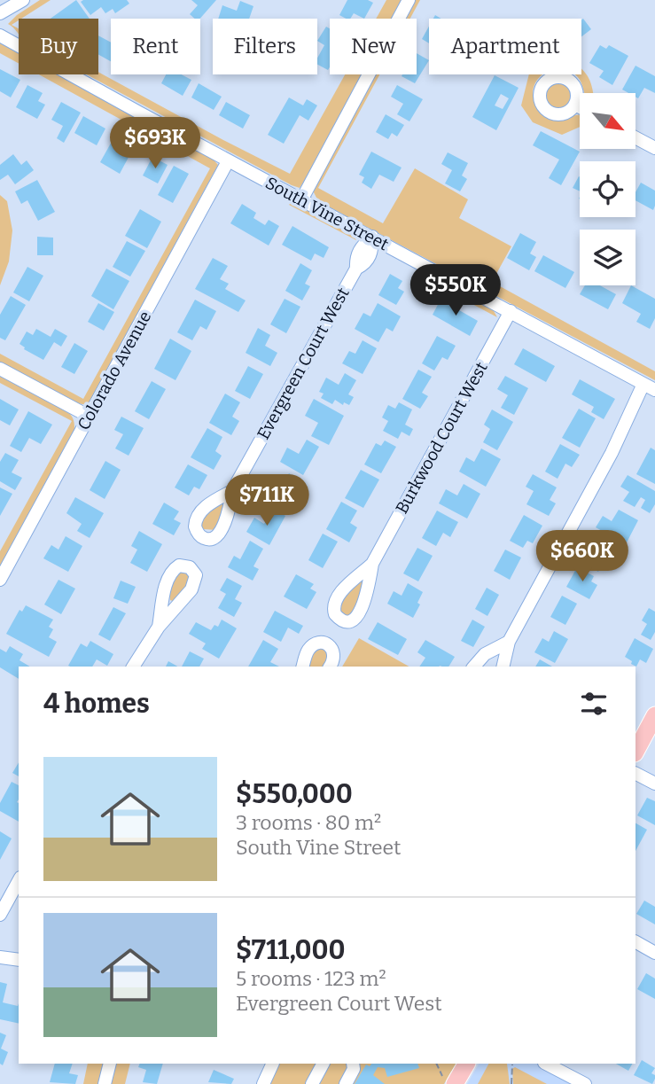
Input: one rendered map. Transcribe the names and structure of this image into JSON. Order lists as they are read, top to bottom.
{
  "streets": {
    "street": [
      "South Vine Street",
      "Evergreen Court West",
      "Colorado Avenue",
      "Burkwood Court West"
    ]
  },
  "crossings": [
    ["South Vine Street", "Evergreen Court West"],
    ["South Vine Street", "Colorado Avenue"],
    ["South Vine Street", "Burkwood Court West"]
  ],
  "north": "bottom right",
  "page": {
    "chip": [
      "Buy",
      "Rent",
      "Filters",
      "New",
      "Apartment"
    ],
    "price": [
      "$693K",
      "$550K",
      "$711K",
      "$660K"
    ],
    "heading": "4 homes",
    "list": [
      {
        "name": "$550,000",
        "note": "3 rooms · 80 m² · South Vine Street"
      },
      {
        "name": "$711,000",
        "note": "5 rooms · 123 m² · Evergreen Court West"
      }
    ]
  }
}
